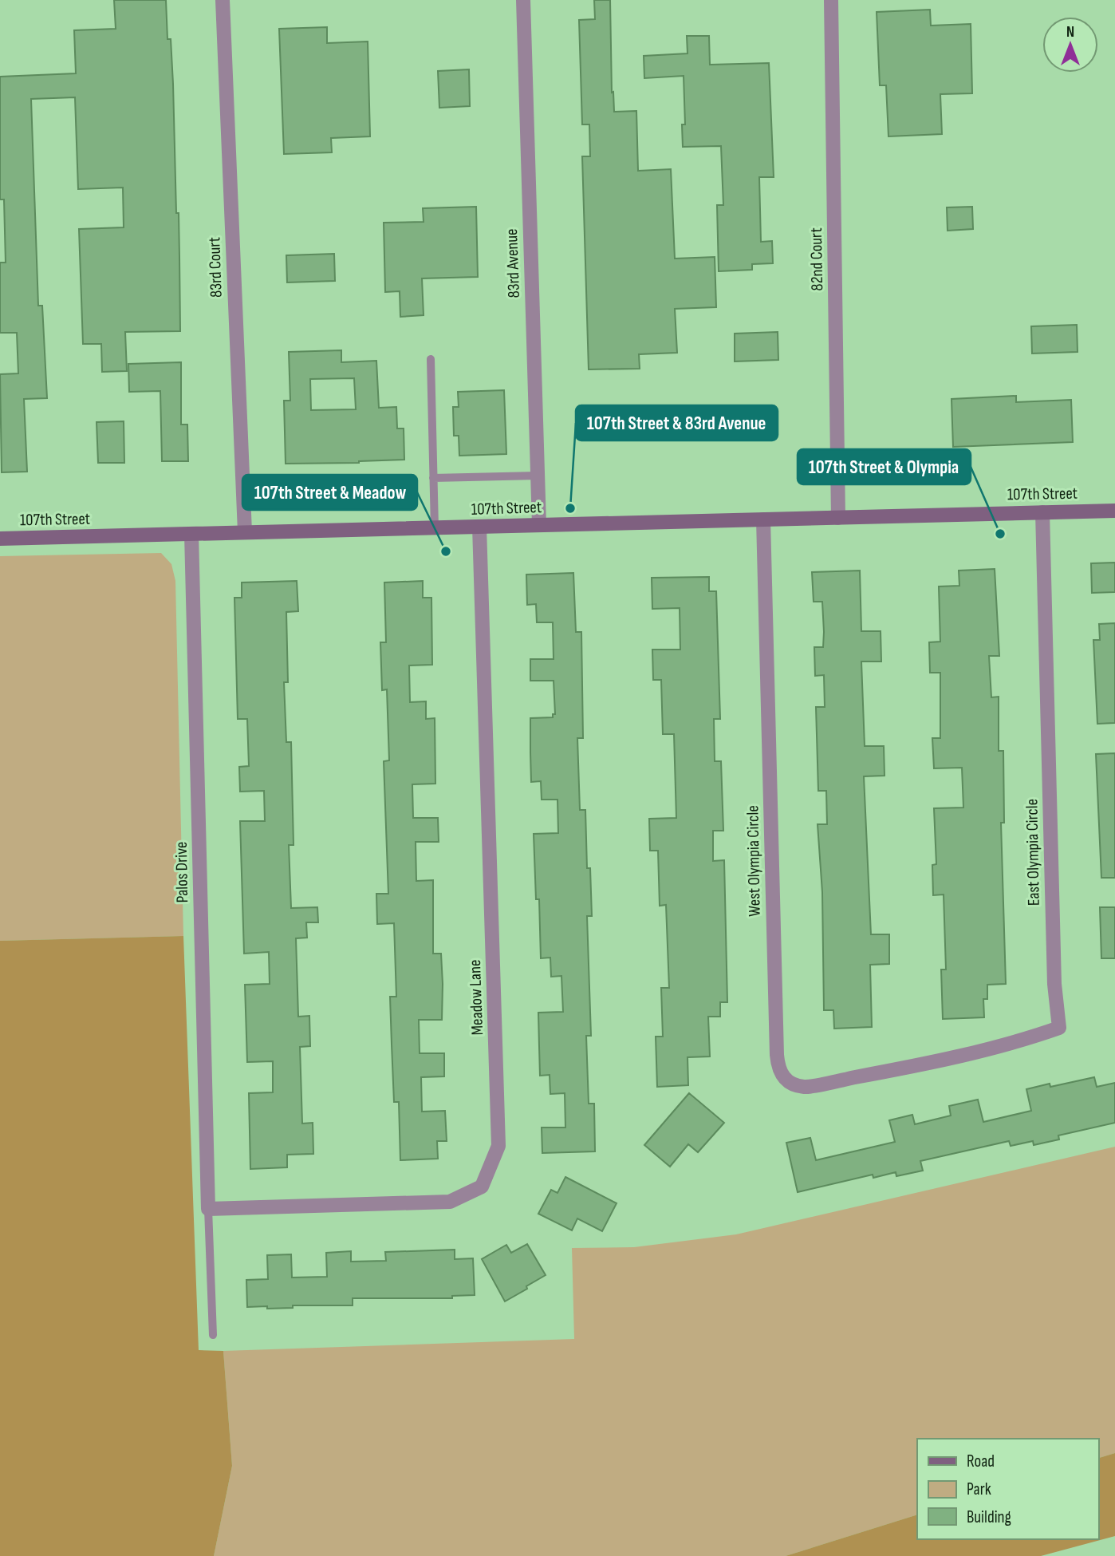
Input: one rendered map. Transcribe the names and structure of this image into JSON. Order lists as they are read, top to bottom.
{
  "streets": {
    "street": [
      "82nd Court",
      "83rd Avenue",
      "83rd Court",
      "107th Street",
      "East Olympia Circle",
      "West Olympia Circle",
      "Palos Drive",
      "Meadow Lane"
    ]
  },
  "crossings": [
    ["82nd Court", "107th Street"],
    ["83rd Avenue", "107th Street"],
    ["83rd Court", "107th Street"],
    ["107th Street", "East Olympia Circle"],
    ["107th Street", "West Olympia Circle"],
    ["107th Street", "Palos Drive"],
    ["107th Street", "Meadow Lane"],
    ["East Olympia Circle", "West Olympia Circle"],
    ["Palos Drive", "Meadow Lane"]
  ],
  "places": ["107th Street & 83rd Avenue", "107th Street & Olympia", "107th Street & Meadow"],
  "legend": ["Road", "Park", "Building"],
  "north": "top"
}
